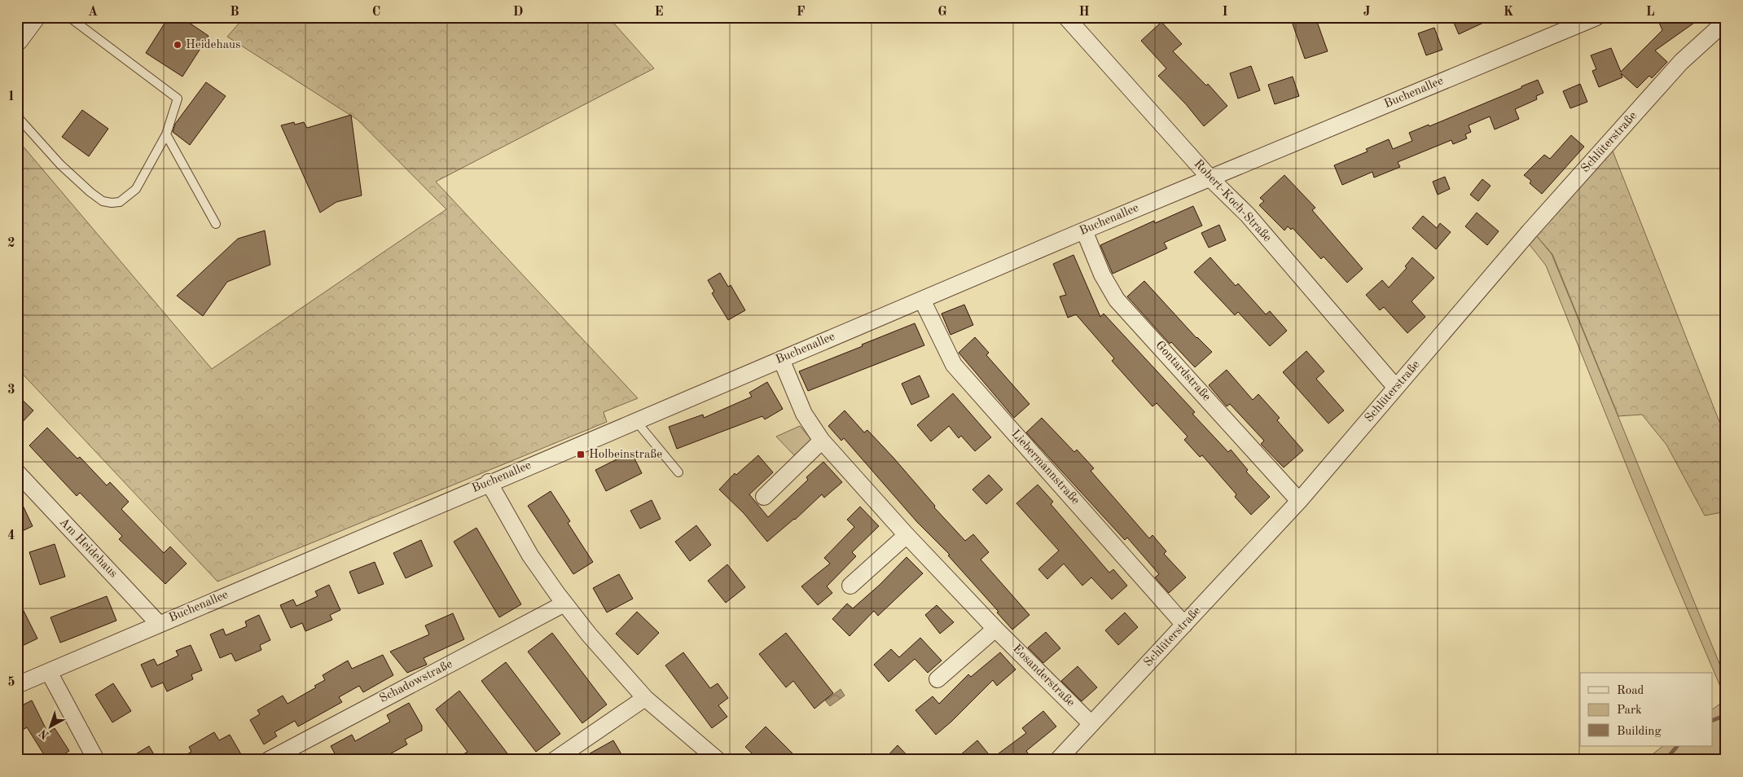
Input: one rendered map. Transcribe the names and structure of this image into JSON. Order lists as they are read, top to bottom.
{
  "streets": {
    "street": [
      "Buchenallee",
      "Schlüterstraße",
      "Robert-Koch-Straße",
      "Gontardstraße",
      "Liebermannstraße",
      "Am Heidehaus",
      "Eosanderstraße",
      "Schadowstraße"
    ]
  },
  "crossings": [
    ["Buchenallee", "Robert-Koch-Straße"],
    ["Buchenallee", "Gontardstraße"],
    ["Buchenallee", "Liebermannstraße"],
    ["Buchenallee", "Am Heidehaus"],
    ["Buchenallee", "Eosanderstraße"],
    ["Schlüterstraße", "Robert-Koch-Straße"],
    ["Schlüterstraße", "Gontardstraße"],
    ["Schlüterstraße", "Liebermannstraße"],
    ["Schlüterstraße", "Eosanderstraße"]
  ],
  "places": {
    "other": ["Heidehaus"],
    "transit": ["Holbeinstraße"]
  },
  "legend": ["Road", "Park", "Building"],
  "north": "bottom left",
  "grid": {
    "columns": [
      "A",
      "B",
      "C",
      "D",
      "E",
      "F",
      "G",
      "H",
      "I",
      "J",
      "K",
      "L"
    ],
    "rows": [
      "1",
      "2",
      "3",
      "4",
      "5"
    ]
  }
}
